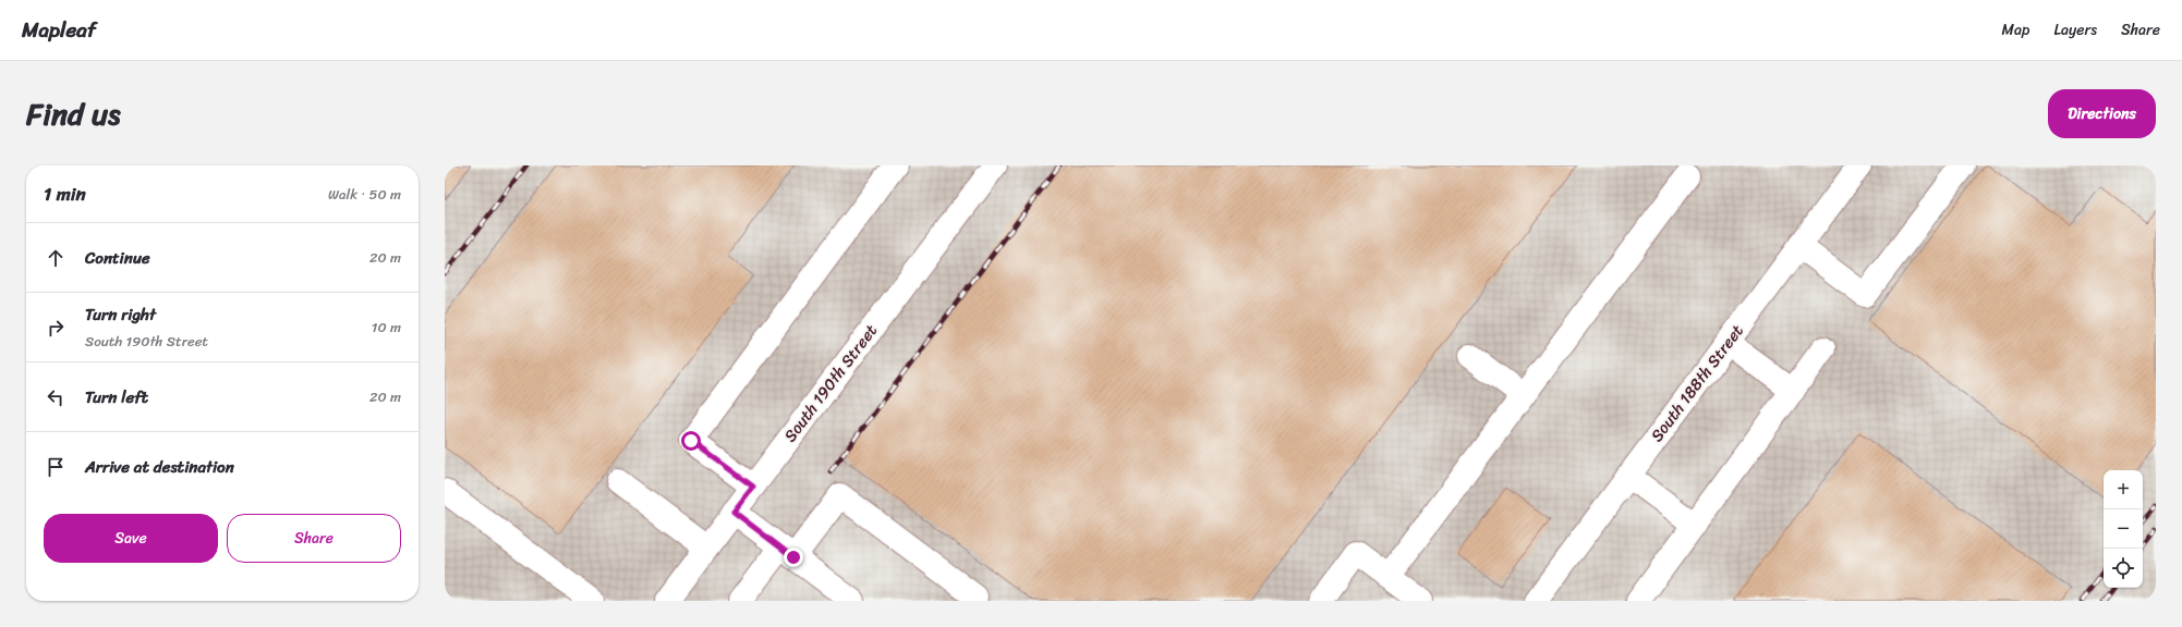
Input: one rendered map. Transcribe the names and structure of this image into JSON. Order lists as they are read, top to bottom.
{
  "streets": {
    "street": ["South 190th Street", "South 188th Street"]
  },
  "page": {
    "header": "Mapleaf",
    "nav": ["Map", "Layers", "Share"],
    "title": "Find us",
    "buttons": [
      "Directions",
      ["Save", "Share"]
    ],
    "heading": ["1 min", "Walk · 50 m"],
    "list": [
      ["Continue", "20 m"],
      ["Turn right", "South 190th Street", "10 m"],
      ["Turn left", "20 m"],
      "Arrive at destination"
    ],
    "map_buttons": ["+", "−"]
  }
}
